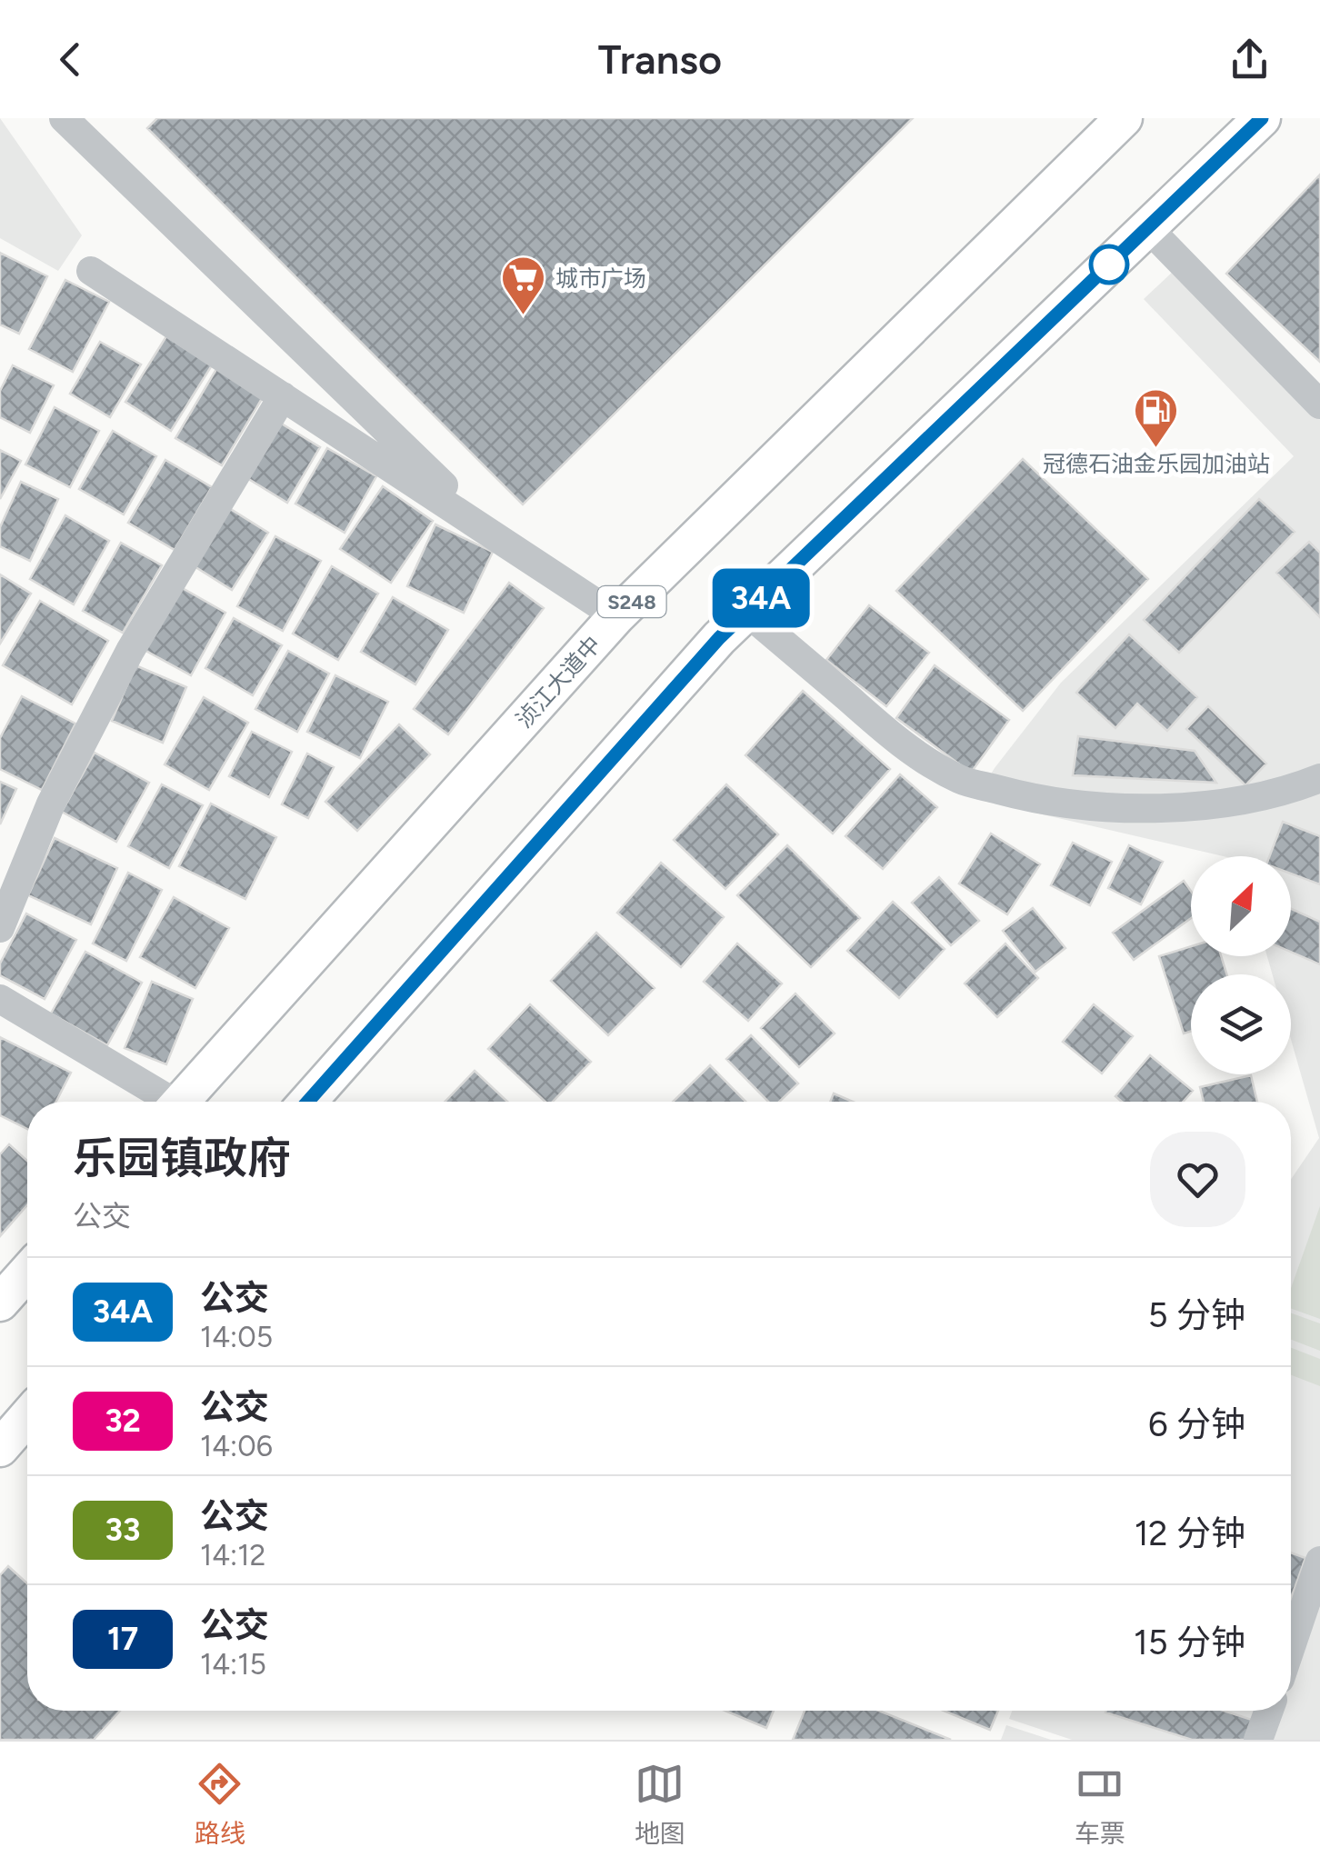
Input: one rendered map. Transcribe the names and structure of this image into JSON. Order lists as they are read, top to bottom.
{
  "streets": {
    "main road": ["S248", "浈江大道中"]
  },
  "places": {
    "supermarket": ["城市广场"],
    "fuel station": ["冠德石油金乐园加油站"]
  },
  "lines": ["bus line 34A"],
  "north": "top right",
  "page": {
    "header": "Transo",
    "on_map": "34A",
    "heading": ["乐园镇政府", "公交"],
    "list": [
      {
        "mark": "34A",
        "name": "公交",
        "note": "14:05",
        "value": "5 分钟"
      },
      {
        "mark": "32",
        "name": "公交",
        "note": "14:06",
        "value": "6 分钟"
      },
      {
        "mark": "33",
        "name": "公交",
        "note": "14:12",
        "value": "12 分钟"
      },
      {
        "mark": "17",
        "name": "公交",
        "note": "14:15",
        "value": "15 分钟"
      }
    ],
    "tabs": ["路线", "地图", "车票"]
  }
}
